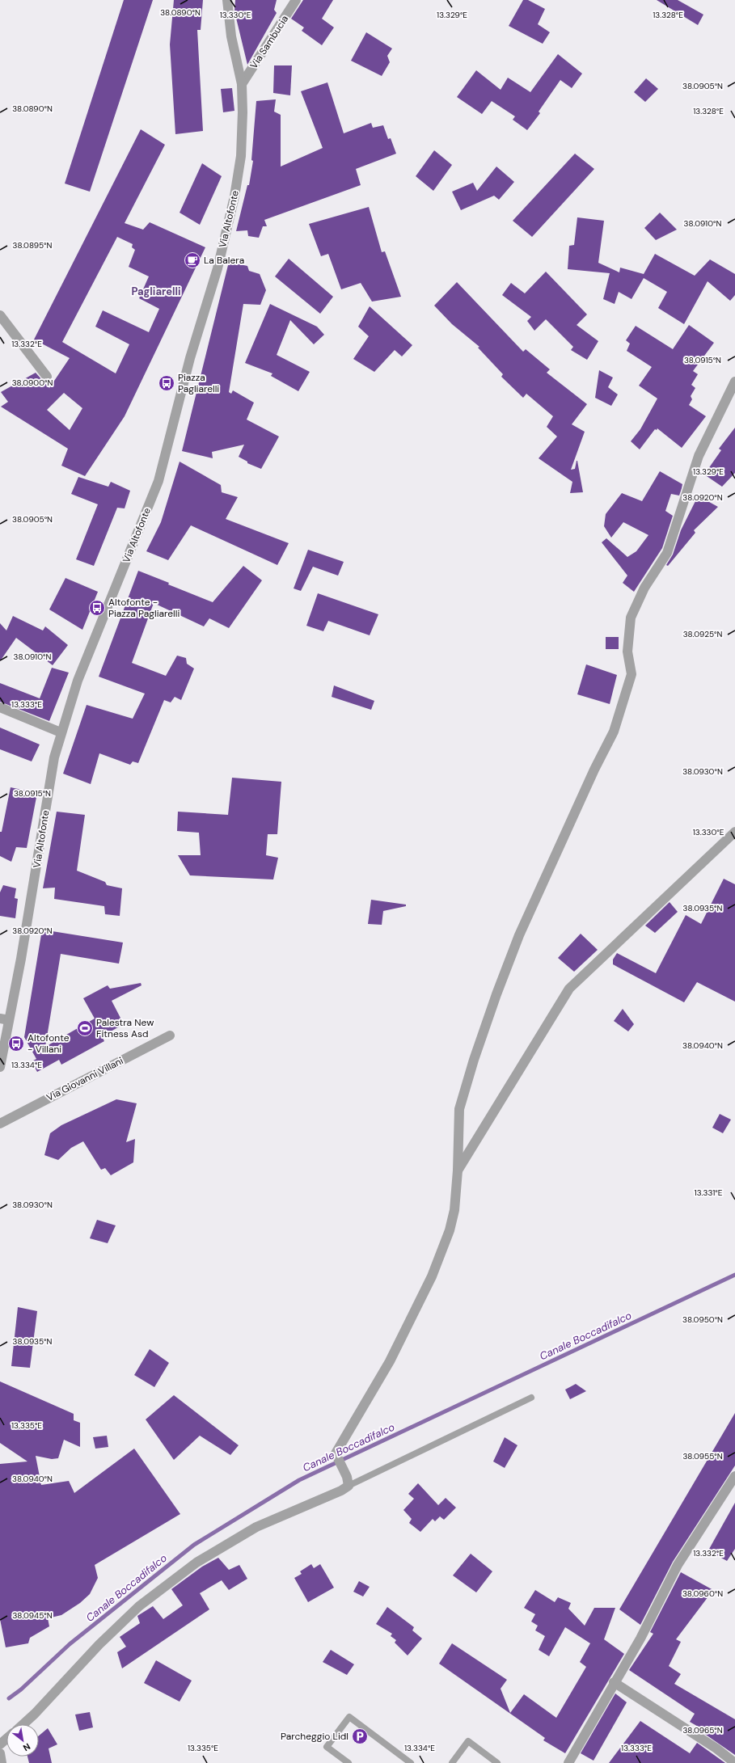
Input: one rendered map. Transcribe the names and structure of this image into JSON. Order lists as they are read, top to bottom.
{
  "streets": {
    "street": ["Via Sambucia", "Via Altofonte", "Via Giovanni Villani"]
  },
  "crossings": [
    ["Via Sambucia", "Via Altofonte"]
  ],
  "districts": ["Pagliarelli"],
  "water": ["Canale Boccadifalco"],
  "places": {
    "cafe": ["La Balera"],
    "bus stop": ["Piazza Pagliarelli", "Altofonte - Piazza Pagliarelli", "Altofonte - Villani"],
    "sports": ["Palestra New Fitness Asd"],
    "parking": ["Parcheggio Lidl"]
  },
  "north": "bottom right",
  "coordinates": [
    "38.0890°N",
    "13.330°E",
    "13.329°E",
    "13.328°E",
    "38.0905°N",
    "38.0910°N",
    "38.0895°N",
    "13.332°E",
    "38.0915°N",
    "38.0900°N",
    "38.0920°N",
    "38.0925°N",
    "13.333°E",
    "38.0930°N",
    "38.0935°N",
    "38.0940°N",
    "13.334°E",
    "13.331°E",
    "38.0950°N",
    "13.335°E",
    "38.0955°N",
    "38.0960°N",
    "38.0945°N",
    "38.0965°N"
  ]
}
